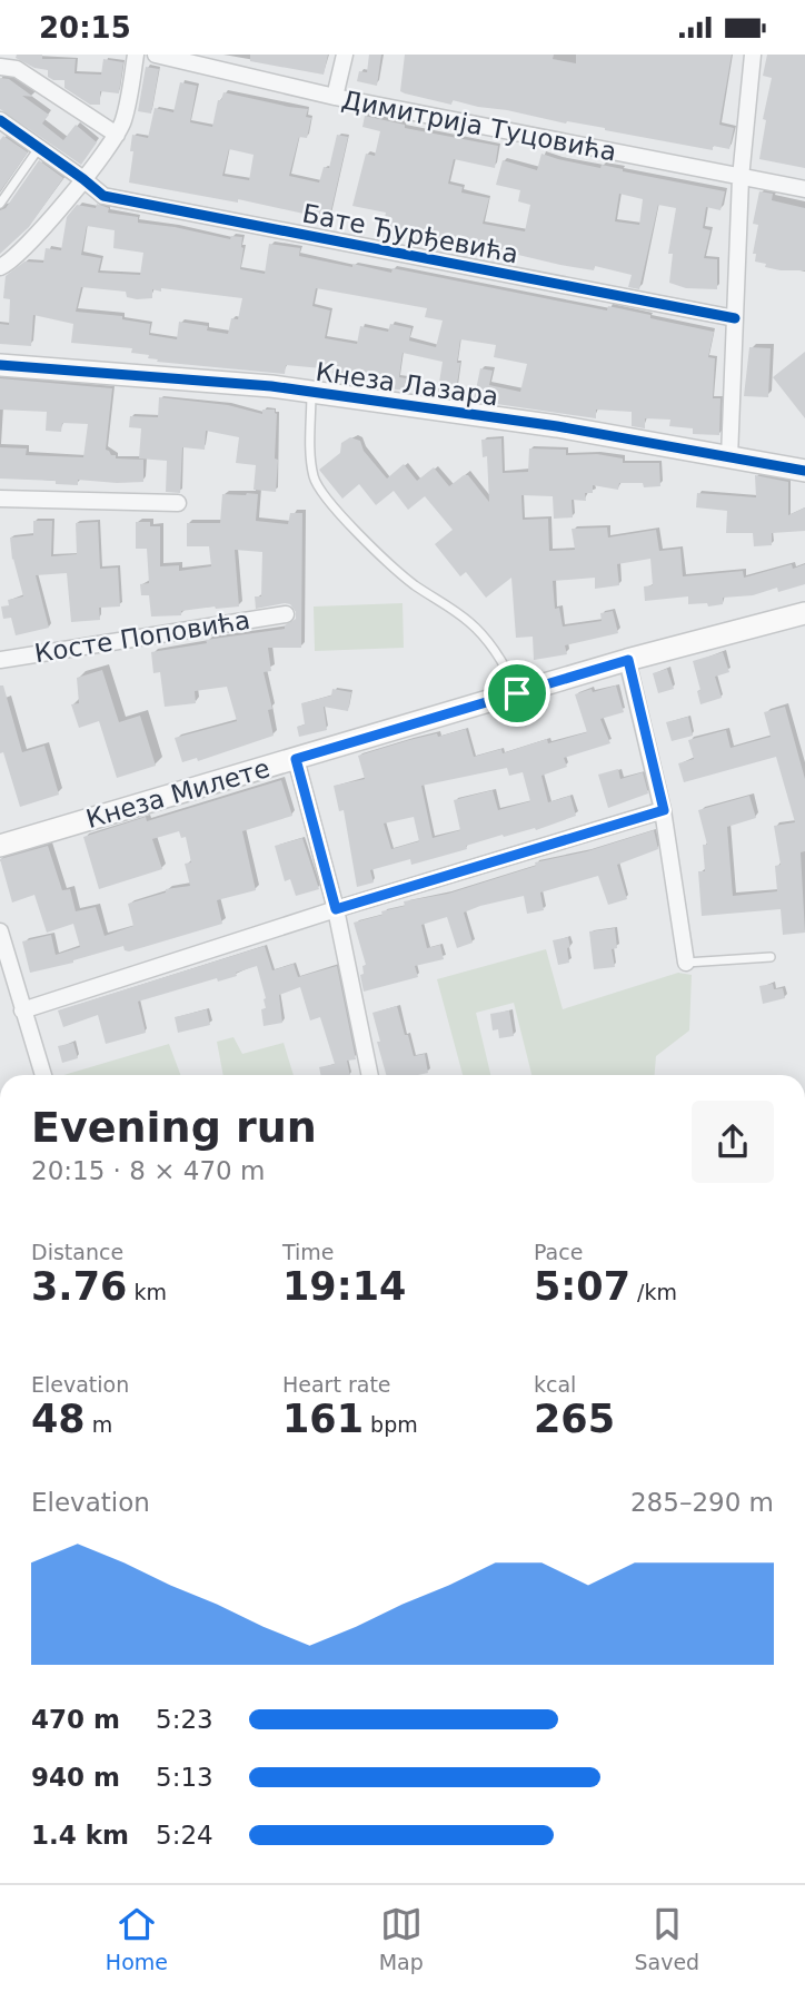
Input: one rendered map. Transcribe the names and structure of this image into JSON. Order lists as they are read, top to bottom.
{
  "streets": {
    "main road": ["Кнеза Лазара", "Кнеза Милете"],
    "street": ["Димитрија Туцовића", "Бате Ђурђевића", "Косте Поповића"]
  },
  "page": {
    "status": "20:15",
    "heading": ["Evening run", "20:15 · 8 × 470 m"],
    "stats": [
      ["Distance", "3.76 km"],
      ["Time", "19:14"],
      ["Pace", "5:07 /km"],
      ["Elevation", "48 m"],
      ["Heart rate", "161 bpm"],
      ["kcal", "265"]
    ],
    "chart": ["Elevation", "285–290 m"],
    "list": [
      {
        "name": "470 m",
        "note": "5:23"
      },
      {
        "name": "940 m",
        "note": "5:13"
      },
      {
        "name": "1.4 km",
        "note": "5:24"
      }
    ],
    "tabs": ["Home", "Map", "Saved"]
  }
}
